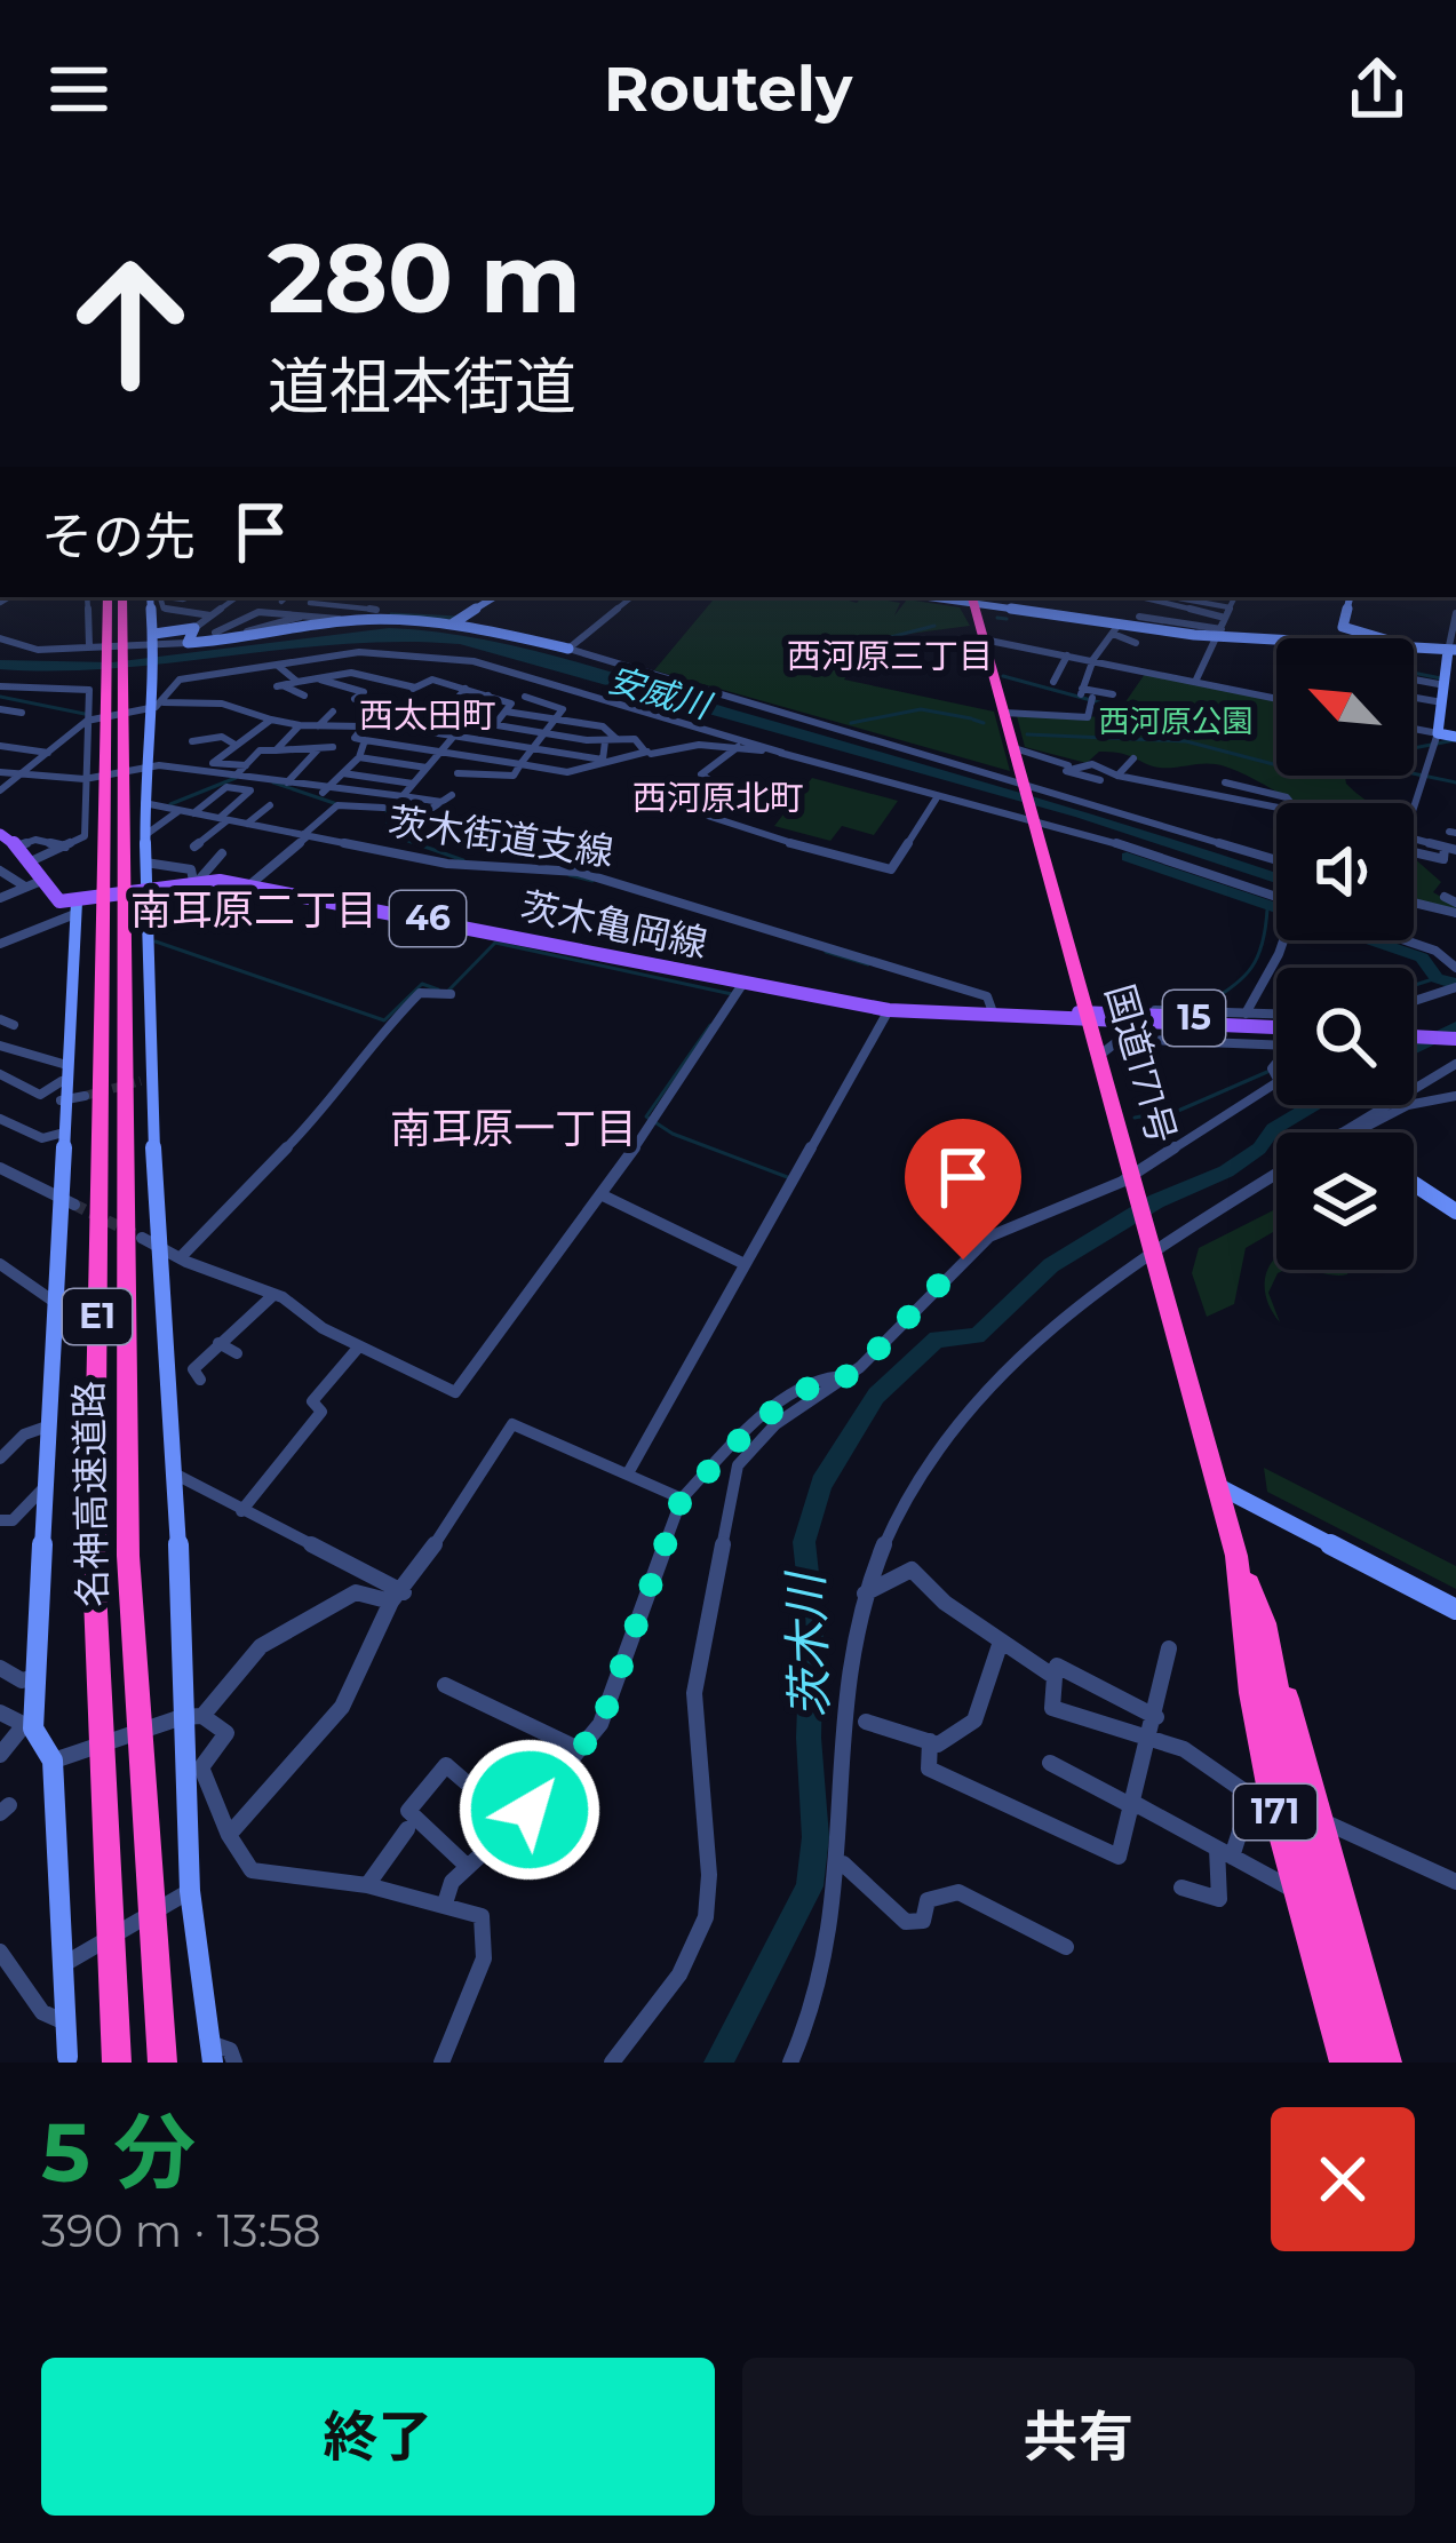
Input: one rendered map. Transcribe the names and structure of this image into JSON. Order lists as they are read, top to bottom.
{
  "streets": {
    "highway": [
      "国道171号",
      "E1",
      "名神高速道路",
      "171"
    ],
    "main road": ["46", "茨木亀岡線", "15"],
    "street": ["茨木街道支線"]
  },
  "crossings": [
    ["茨木街道支線", "46"],
    ["46", "茨木亀岡線"],
    ["46", "15"],
    ["46", "国道171号"],
    ["茨木亀岡線", "15"],
    ["茨木亀岡線", "国道171号"],
    ["15", "国道171号"]
  ],
  "districts": [
    "西河原三丁目",
    "西太田町",
    "西河原北町",
    "南耳原二丁目",
    "南耳原一丁目"
  ],
  "water": ["安威川", "茨木川"],
  "parks": ["西河原公園"],
  "north": "top left",
  "page": {
    "header": "Routely",
    "turn": ["280 m", "道祖本街道"],
    "then": "その先",
    "heading": ["5 分", "390 m · 13:58"],
    "buttons": ["終了", "共有"]
  }
}
